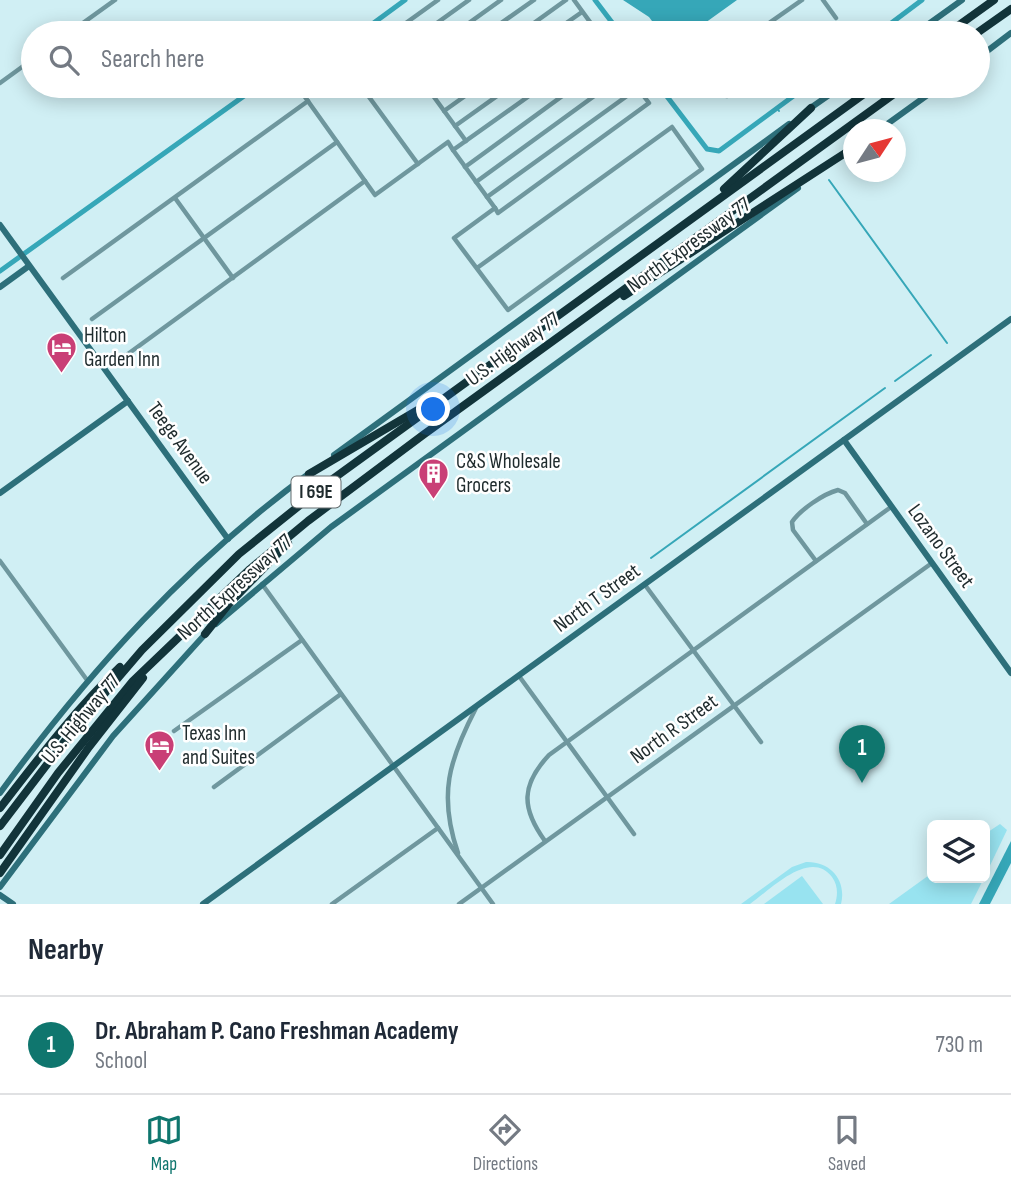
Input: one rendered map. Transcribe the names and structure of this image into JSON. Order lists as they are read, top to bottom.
{
  "streets": {
    "highway": ["U.S. Highway 77", "I 69E"],
    "main road": [
      "North Expressway 77",
      "Teege Avenue",
      "Lozano Street",
      "North T Street"
    ],
    "street": ["North R Street"]
  },
  "crossings": [
    ["North Expressway 77", "Teege Avenue"],
    ["Lozano Street", "North T Street"],
    ["Lozano Street", "North R Street"]
  ],
  "places": {
    "hotel": ["Hilton Garden Inn", "Texas Inn and Suites"],
    "building": ["C&S Wholesale Grocers"]
  },
  "north": "top right",
  "page": {
    "search": "Search here",
    "pins": "1",
    "heading": "Nearby",
    "list": [
      {
        "mark": "1",
        "name": "Dr. Abraham P. Cano Freshman Academy",
        "note": "School",
        "value": "730 m"
      }
    ],
    "nav": ["Map", "Directions", "Saved"]
  }
}
